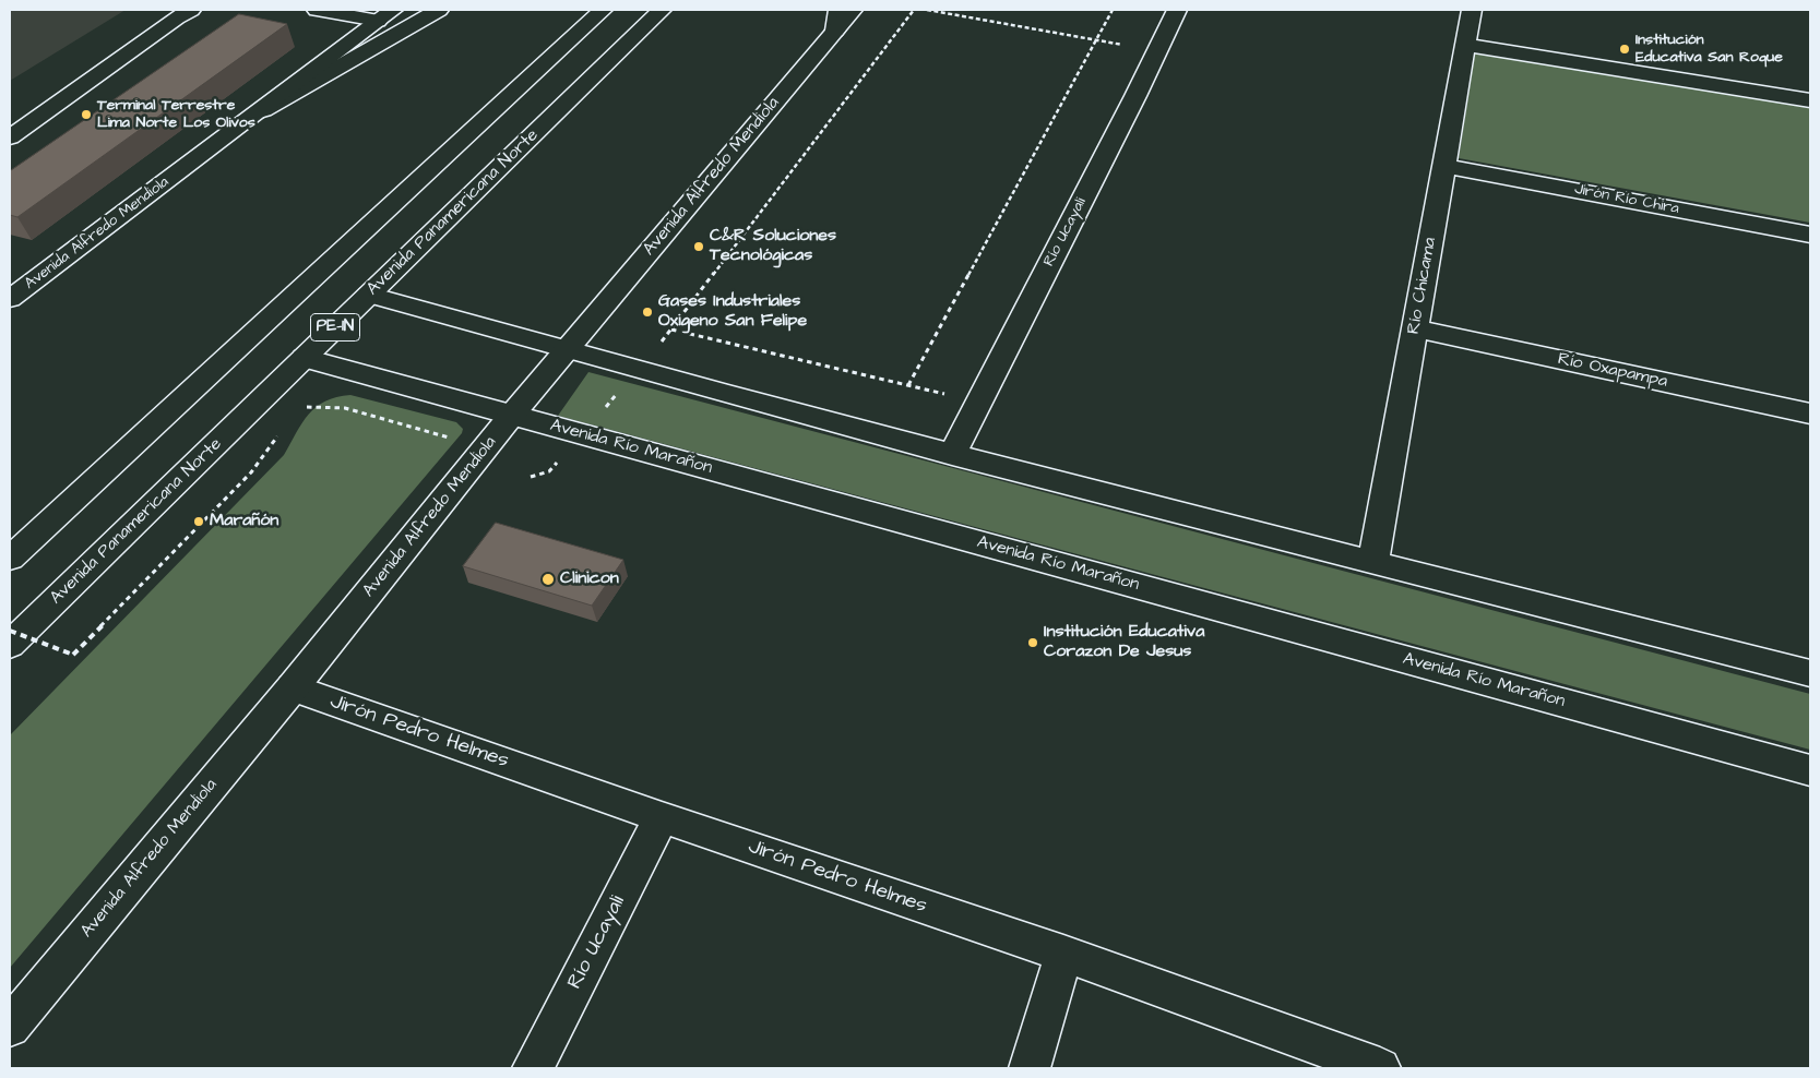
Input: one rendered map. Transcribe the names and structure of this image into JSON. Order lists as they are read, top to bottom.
{
  "streets": {
    "main road": [
      "Avenida Alfredo Mendiola",
      "Jirón Río Chira",
      "Avenida Panamericana Norte",
      "Río Ucayali",
      "Río Chicama",
      "PE-1N",
      "Río Oxapampa",
      "Avenida Río Marañon",
      "Jirón Pedro Helmes"
    ]
  },
  "crossings": [
    ["Avenida Alfredo Mendiola", "Avenida Río Marañon"],
    ["Avenida Alfredo Mendiola", "Jirón Pedro Helmes"],
    ["Jirón Río Chira", "Río Chicama"],
    ["Avenida Panamericana Norte", "Avenida Río Marañon"],
    ["Río Ucayali", "Jirón Pedro Helmes"],
    ["Río Chicama", "Río Oxapampa"]
  ],
  "places": [
    "Institución Educativa San Roque",
    "Terminal Terrestre Lima Norte Los Olivos",
    "C&R Soluciones Tecnológicas",
    "Gases Industriales Oxigeno San Felipe",
    "Marañón",
    "Clinicon",
    "Institución Educativa Corazon De Jesus"
  ]
}
